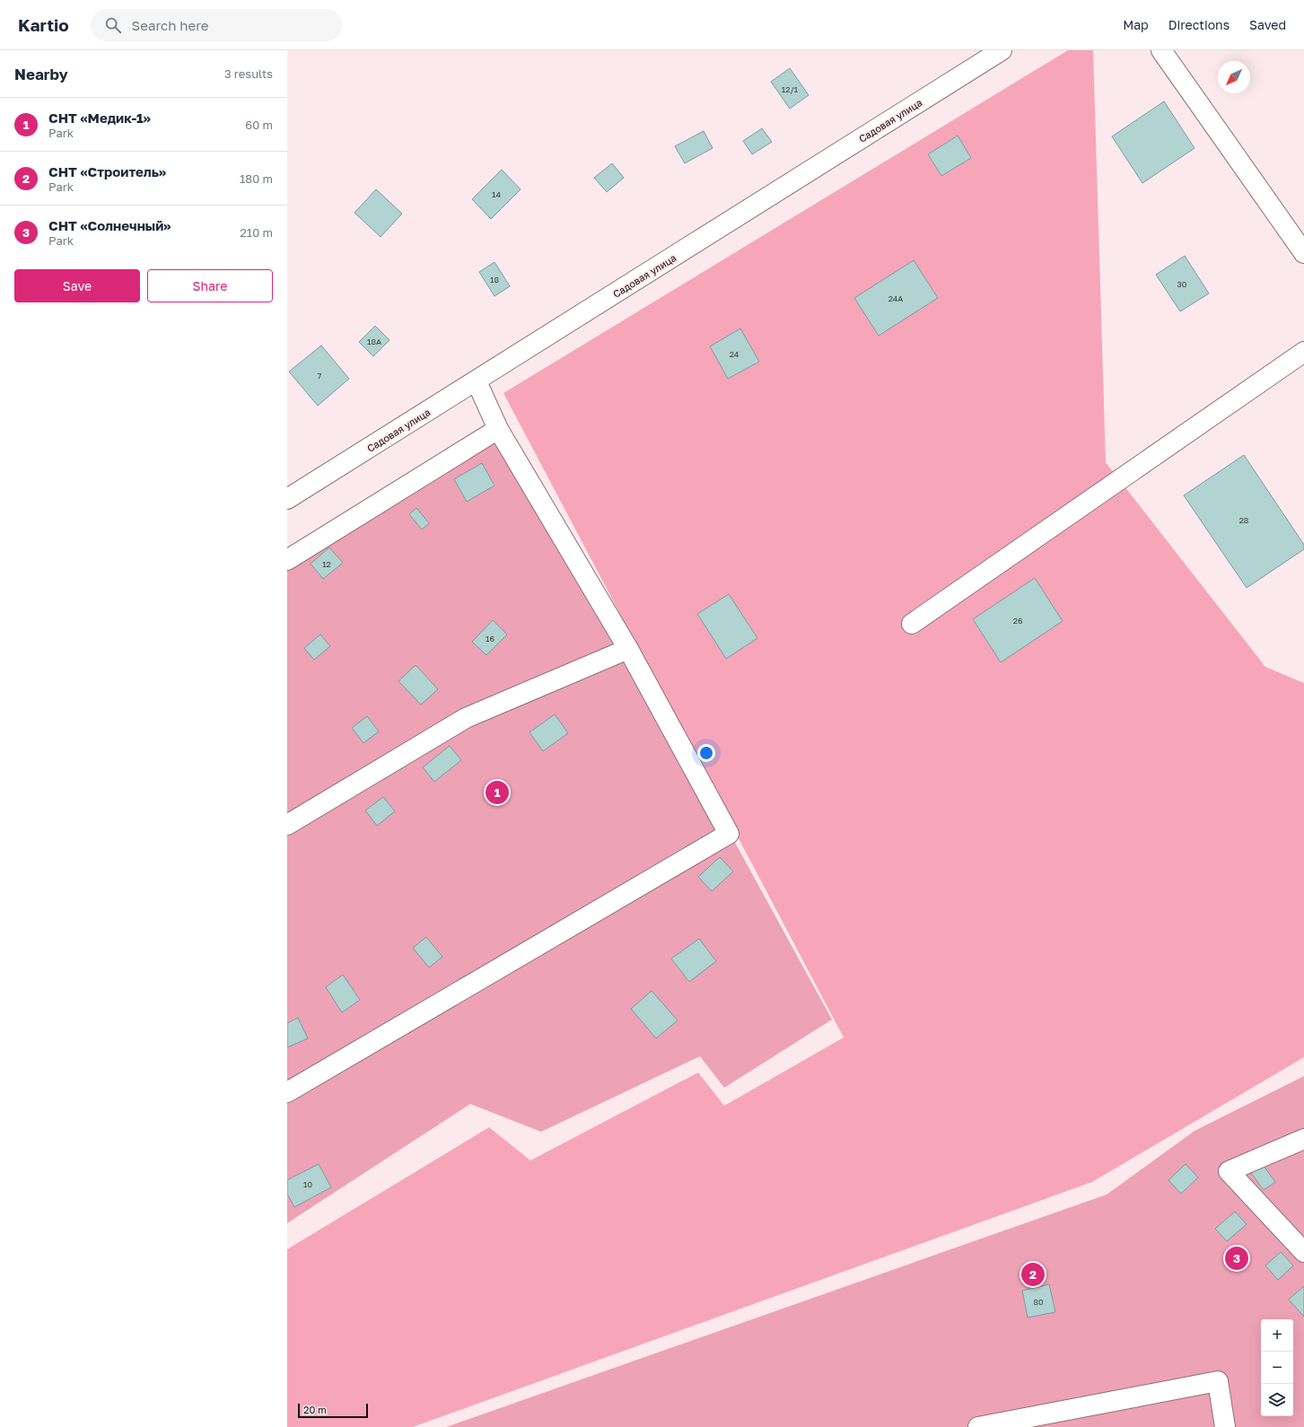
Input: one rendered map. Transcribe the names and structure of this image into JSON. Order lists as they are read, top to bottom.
{
  "streets": {
    "street": ["Садовая улица"]
  },
  "house_numbers": [
    "12/1",
    "14",
    "18",
    "30",
    "24А",
    "18А",
    "24",
    "7",
    "28",
    "12",
    "26",
    "16",
    "10",
    "80"
  ],
  "scale_bar": "20 m",
  "north": "bottom left",
  "page": {
    "header": "Kartio",
    "search": "Search here",
    "nav": ["Map", "Directions", "Saved"],
    "heading": ["Nearby", "3 results"],
    "list": [
      {
        "mark": "1",
        "name": "СНТ «Медик-1»",
        "note": "Park",
        "value": "60 m"
      },
      {
        "mark": "2",
        "name": "СНТ «Строитель»",
        "note": "Park",
        "value": "180 m"
      },
      {
        "mark": "3",
        "name": "СНТ «Солнечный»",
        "note": "Park",
        "value": "210 m"
      }
    ],
    "buttons": ["Save", "Share"],
    "pins": ["1", "3", "2"],
    "map_buttons": ["+", "−"],
    "scale": "20 m"
  }
}
